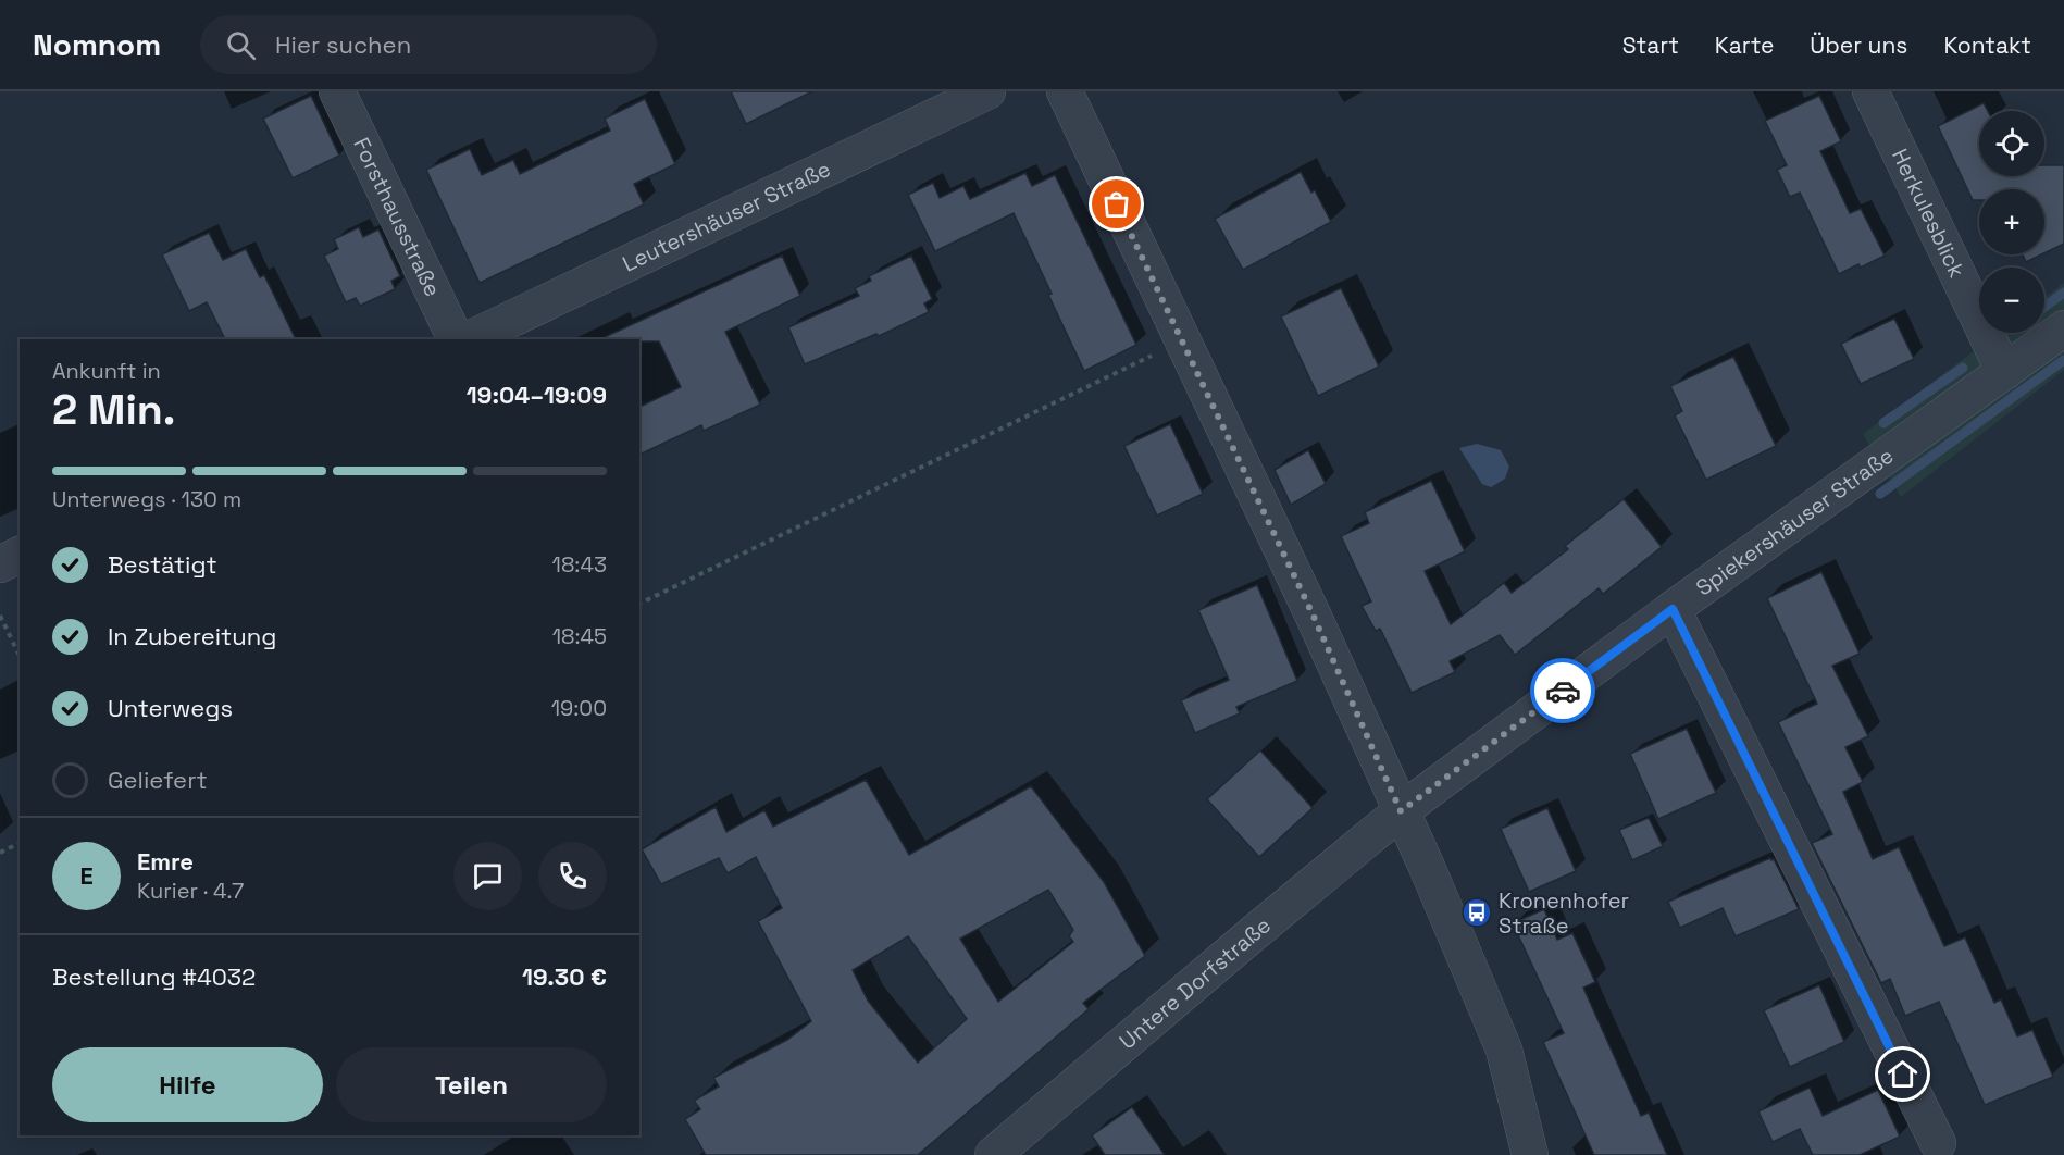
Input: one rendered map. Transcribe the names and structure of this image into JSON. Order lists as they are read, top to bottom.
{
  "streets": {
    "street": [
      "Herkulesblick",
      "Forsthausstraße",
      "Leutershäuser Straße",
      "Spiekershäuser Straße",
      "Untere Dorfstraße"
    ]
  },
  "crossings": [
    ["Herkulesblick", "Spiekershäuser Straße"],
    ["Spiekershäuser Straße", "Untere Dorfstraße"]
  ],
  "places": {
    "bus stop": ["Kronenhofer Straße"]
  },
  "page": {
    "header": "Nomnom",
    "search": "Hier suchen",
    "nav": [
      "Start",
      "Karte",
      "Über uns",
      "Kontakt"
    ],
    "map_buttons": ["+", "−"],
    "heading": ["2 Min.", "Ankunft in", "19:04–19:09"],
    "panel": [
      "Emre",
      "Kurier · 4.7",
      "Bestellung #4032",
      "19.30 €"
    ],
    "bar": "Unterwegs · 130 m",
    "list": [
      ["Bestätigt", "18:43"],
      ["In Zubereitung", "18:45"],
      ["Unterwegs", "19:00"],
      "Geliefert"
    ],
    "round": "E",
    "buttons": ["Hilfe", "Teilen"]
  }
}
